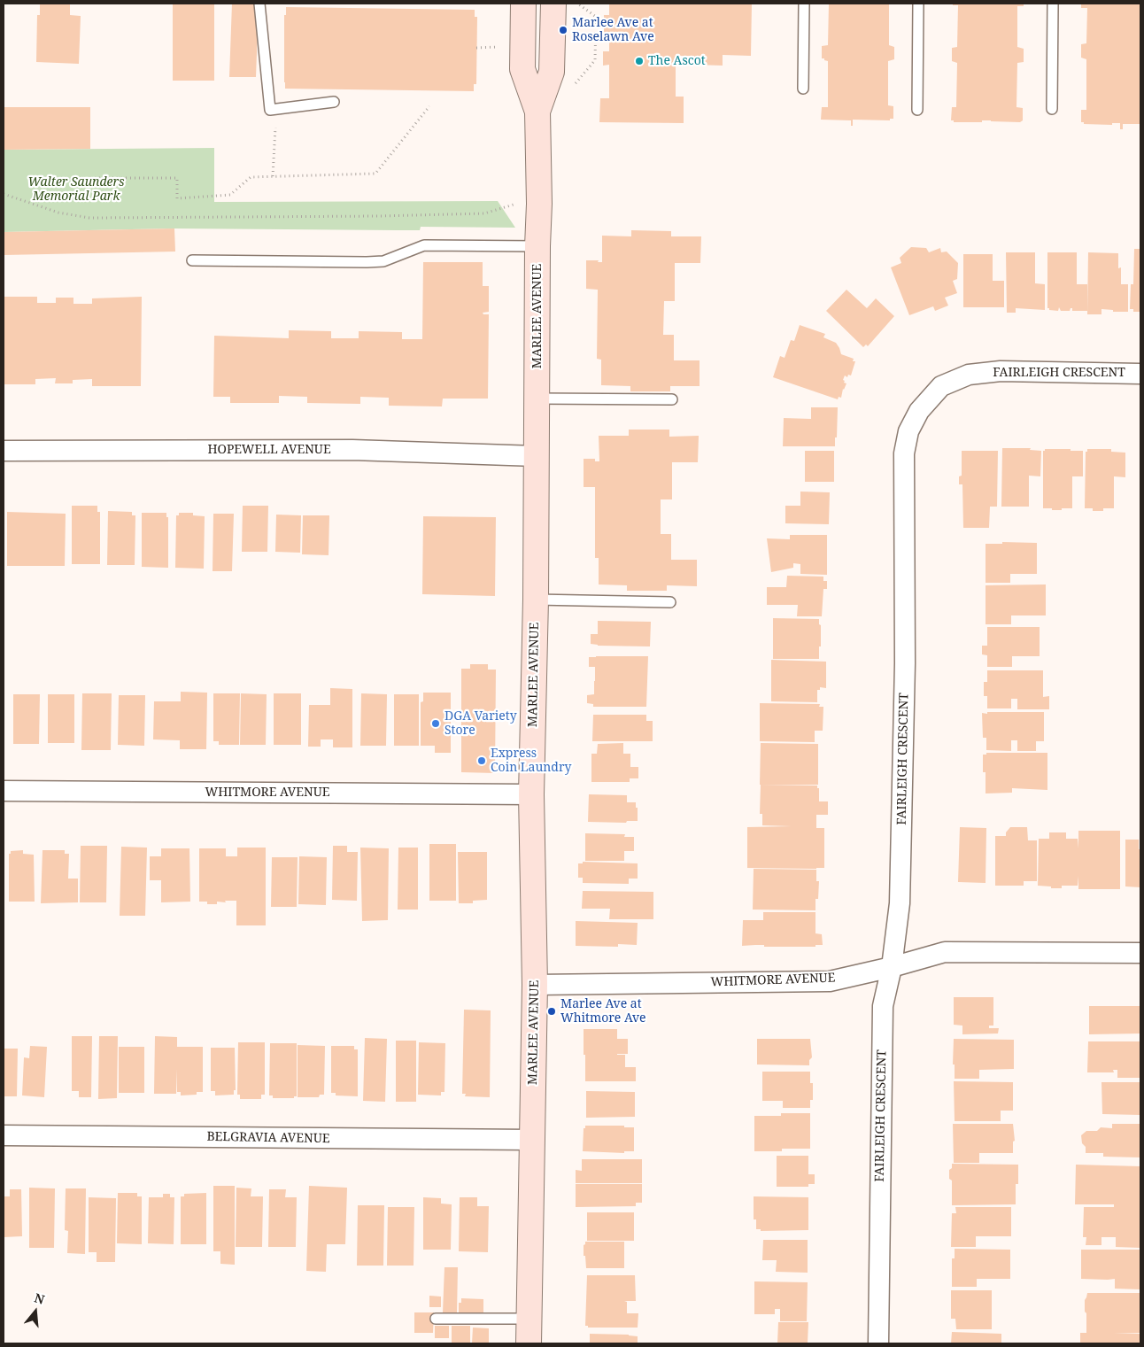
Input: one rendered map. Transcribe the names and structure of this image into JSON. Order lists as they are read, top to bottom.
{
  "streets": {
    "street": [
      "MARLEE AVENUE",
      "FAIRLEIGH CRESCENT",
      "HOPEWELL AVENUE",
      "WHITMORE AVENUE",
      "BELGRAVIA AVENUE"
    ]
  },
  "crossings": [
    ["MARLEE AVENUE", "HOPEWELL AVENUE"],
    ["MARLEE AVENUE", "WHITMORE AVENUE"],
    ["MARLEE AVENUE", "BELGRAVIA AVENUE"],
    ["FAIRLEIGH CRESCENT", "WHITMORE AVENUE"]
  ],
  "parks": ["Walter Saunders Memorial Park"],
  "places": [
    "Marlee Ave at Roselawn Ave",
    "The Ascot",
    "DGA Variety Store",
    "Express Coin Laundry",
    "Marlee Ave at Whitmore Ave"
  ],
  "north": "top"
}
